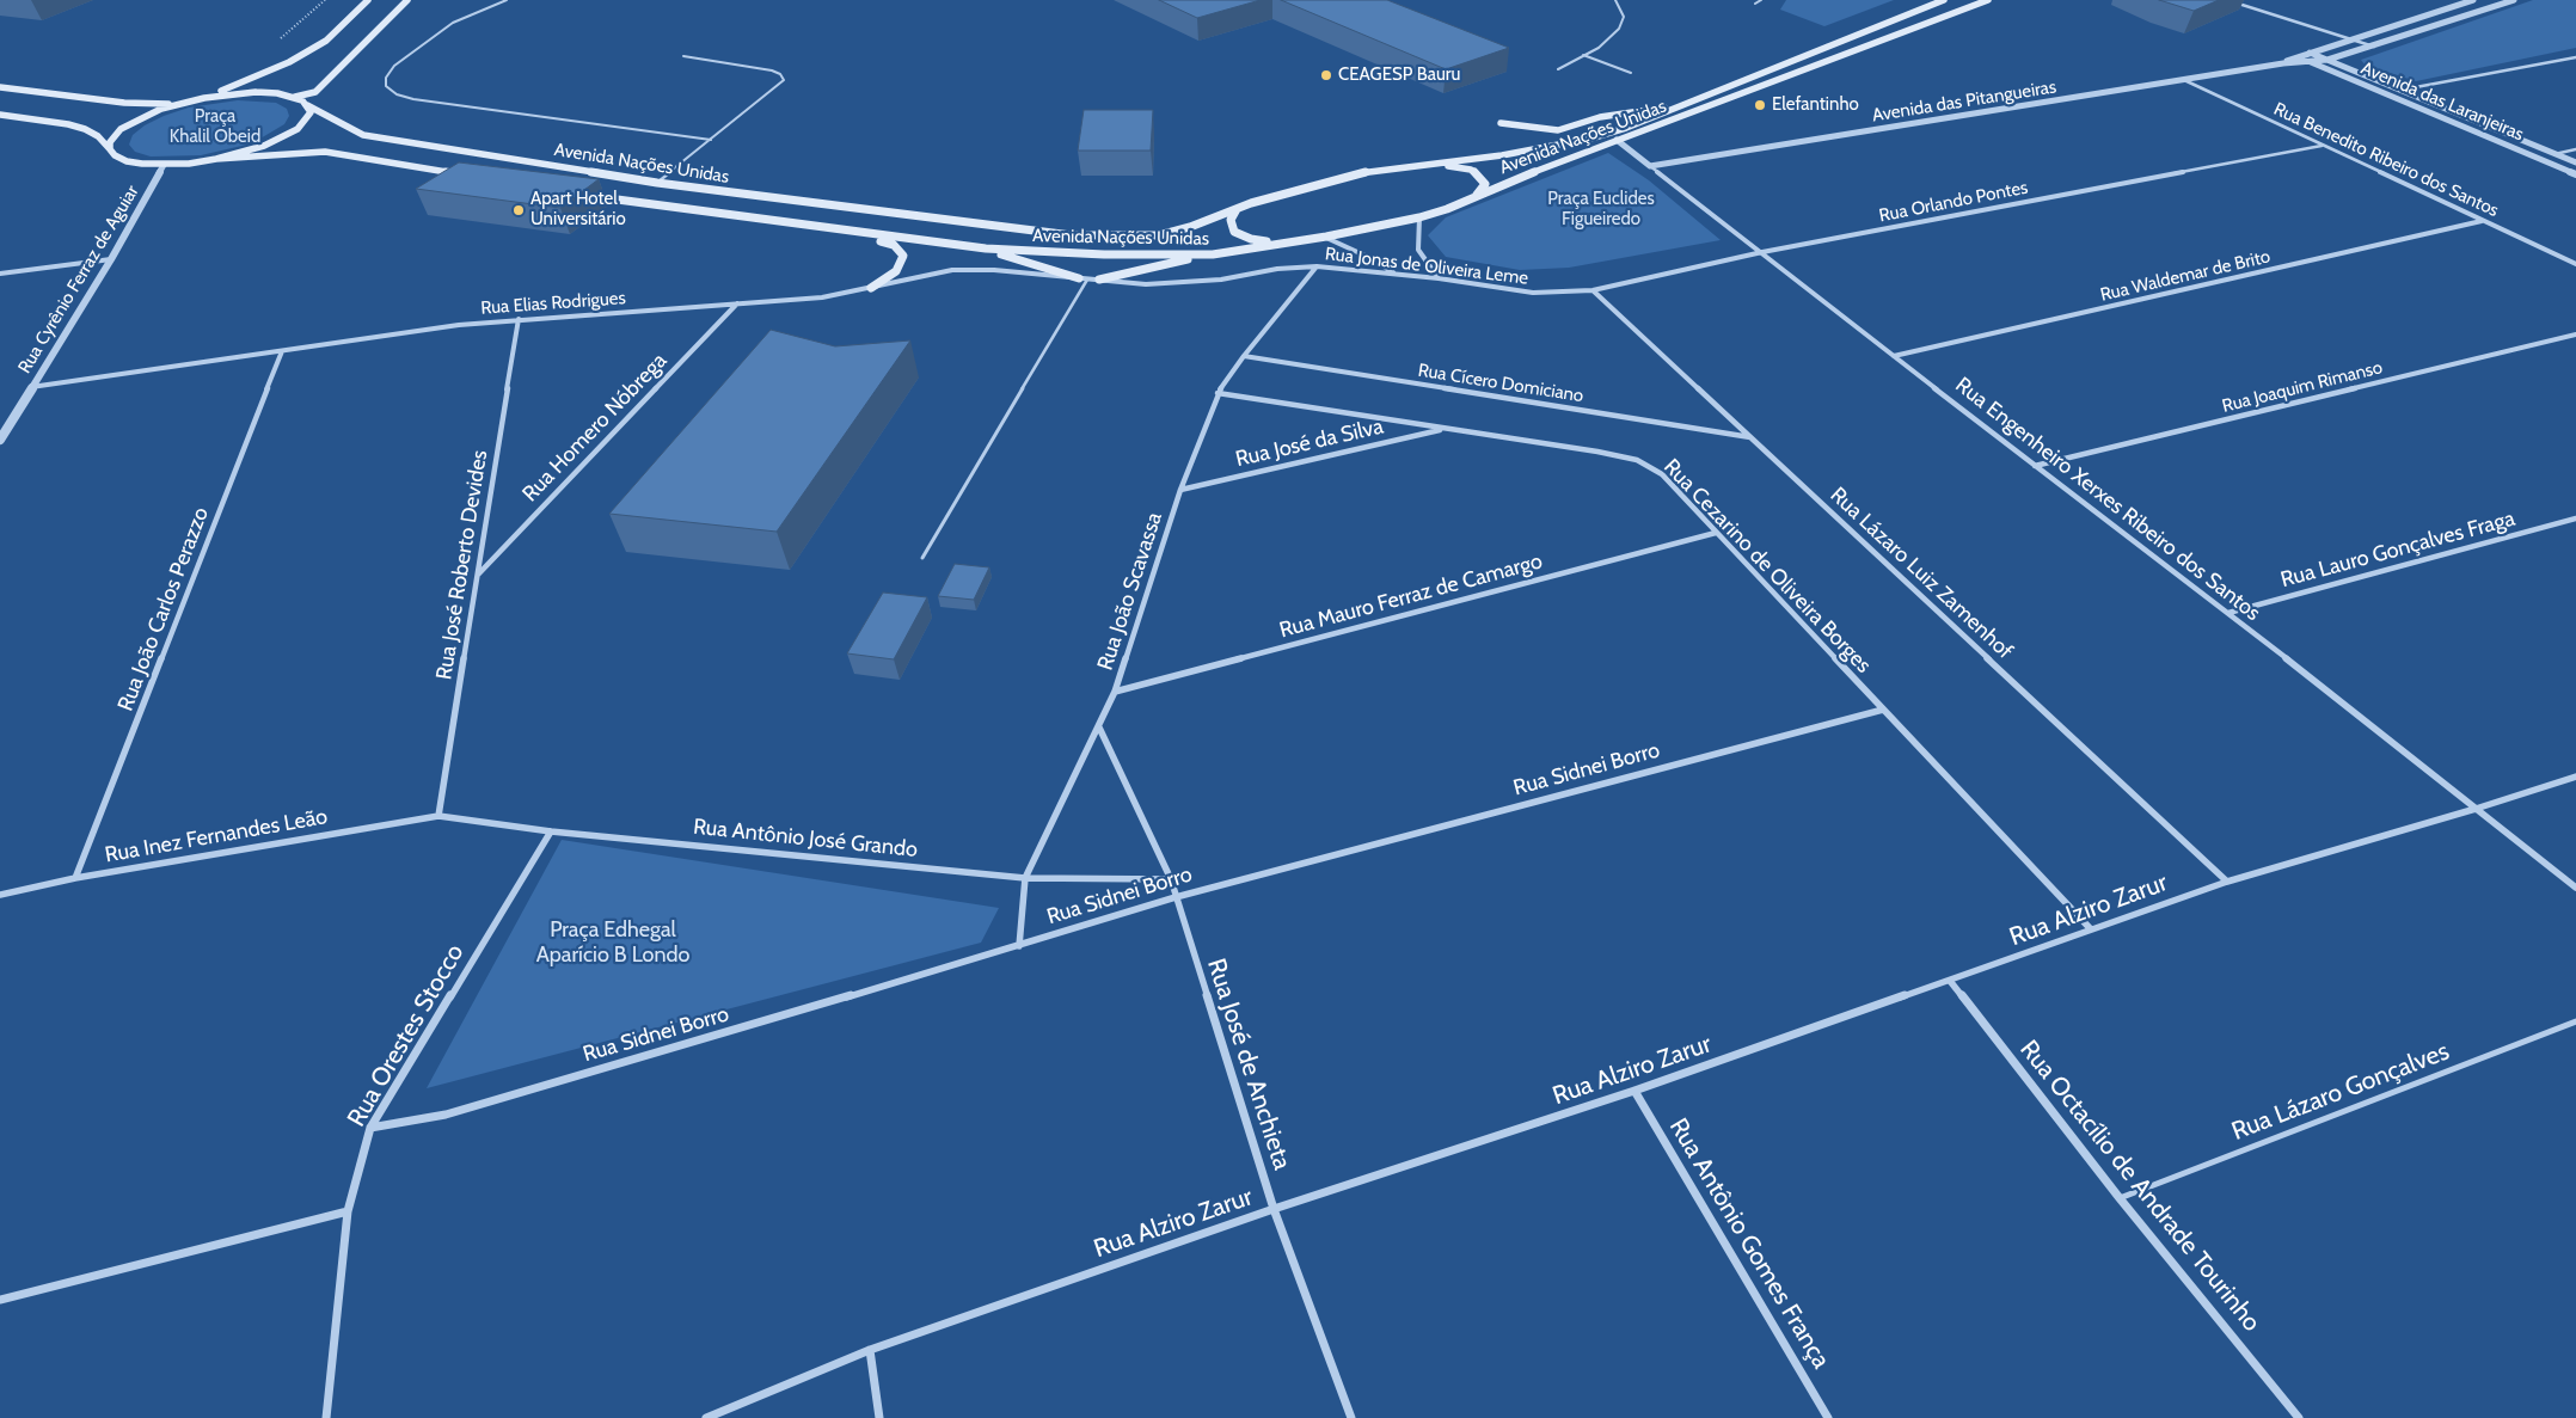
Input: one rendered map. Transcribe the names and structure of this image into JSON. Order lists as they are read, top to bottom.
{
  "streets": {
    "main road": ["Avenida Nações Unidas"],
    "street": [
      "Avenida das Pitangueiras",
      "Avenida das Laranjeiras",
      "Rua Benedito Ribeiro dos Santos",
      "Rua Orlando Pontes",
      "Rua Jonas de Oliveira Leme",
      "Rua Waldemar de Brito",
      "Rua Cyrênio Ferraz de Aguiar",
      "Rua Elias Rodrigues",
      "Rua Cícero Domiciano",
      "Rua Joaquim Rimanso",
      "Rua Homero Nóbrega",
      "Rua José da Silva",
      "Rua Engenheiro Xerxes Ribeiro dos Santos",
      "Rua Lauro Gonçalves Fraga",
      "Rua José Roberto Devides",
      "Rua Cezarino de Oliveira Borges",
      "Rua Lázaro Luiz Zamenhof",
      "Rua João Scavassa",
      "Rua Mauro Ferraz de Camargo",
      "Rua João Carlos Perazzo",
      "Rua Sidnei Borro",
      "Rua Inez Fernandes Leão",
      "Rua Antônio José Grando",
      "Rua Alziro Zarur",
      "Rua Orestes Stocco",
      "Rua José de Anchieta",
      "Rua Octacílio de Andrade Tourinho",
      "Rua Antônio Gomes França"
    ],
    "lane": ["Rua Lázaro Gonçalves"]
  },
  "crossings": [
    ["Avenida das Pitangueiras", "Avenida das Laranjeiras"],
    ["Avenida das Pitangueiras", "Rua Benedito Ribeiro dos Santos"],
    ["Avenida das Pitangueiras", "Rua Engenheiro Xerxes Ribeiro dos Santos"],
    ["Avenida Nações Unidas", "Rua Engenheiro Xerxes Ribeiro dos Santos"],
    ["Rua Benedito Ribeiro dos Santos", "Rua Orlando Pontes"],
    ["Rua Benedito Ribeiro dos Santos", "Rua Waldemar de Brito"],
    ["Rua Orlando Pontes", "Rua Jonas de Oliveira Leme"],
    ["Rua Orlando Pontes", "Rua Engenheiro Xerxes Ribeiro dos Santos"],
    ["Rua Orlando Pontes", "Rua Lázaro Luiz Zamenhof"],
    ["Rua Jonas de Oliveira Leme", "Rua Elias Rodrigues"],
    ["Rua Jonas de Oliveira Leme", "Rua Lázaro Luiz Zamenhof"],
    ["Rua Jonas de Oliveira Leme", "Rua João Scavassa"],
    ["Rua Waldemar de Brito", "Rua Engenheiro Xerxes Ribeiro dos Santos"],
    ["Rua Cyrênio Ferraz de Aguiar", "Rua Elias Rodrigues"],
    ["Rua Elias Rodrigues", "Rua Homero Nóbrega"],
    ["Rua Elias Rodrigues", "Rua José Roberto Devides"],
    ["Rua Elias Rodrigues", "Rua João Carlos Perazzo"],
    ["Rua Cícero Domiciano", "Rua Lázaro Luiz Zamenhof"],
    ["Rua Cícero Domiciano", "Rua João Scavassa"],
    ["Rua Joaquim Rimanso", "Rua Engenheiro Xerxes Ribeiro dos Santos"],
    ["Rua Homero Nóbrega", "Rua José Roberto Devides"],
    ["Rua José da Silva", "Rua Cezarino de Oliveira Borges"],
    ["Rua José da Silva", "Rua João Scavassa"],
    ["Rua Engenheiro Xerxes Ribeiro dos Santos", "Rua Lauro Gonçalves Fraga"],
    ["Rua Engenheiro Xerxes Ribeiro dos Santos", "Rua Alziro Zarur"],
    ["Rua José Roberto Devides", "Rua Inez Fernandes Leão"],
    ["Rua José Roberto Devides", "Rua Antônio José Grando"],
    ["Rua Cezarino de Oliveira Borges", "Rua João Scavassa"],
    ["Rua Cezarino de Oliveira Borges", "Rua Mauro Ferraz de Camargo"],
    ["Rua Cezarino de Oliveira Borges", "Rua Sidnei Borro"],
    ["Rua Cezarino de Oliveira Borges", "Rua Alziro Zarur"],
    ["Rua Lázaro Luiz Zamenhof", "Rua Alziro Zarur"],
    ["Rua João Scavassa", "Rua Mauro Ferraz de Camargo"],
    ["Rua João Scavassa", "Rua Sidnei Borro"],
    ["Rua João Scavassa", "Rua Antônio José Grando"],
    ["Rua João Scavassa", "Rua José de Anchieta"],
    ["Rua João Carlos Perazzo", "Rua Inez Fernandes Leão"],
    ["Rua Sidnei Borro", "Rua Orestes Stocco"],
    ["Rua Sidnei Borro", "Rua José de Anchieta"],
    ["Rua Inez Fernandes Leão", "Rua Antônio José Grando"],
    ["Rua Antônio José Grando", "Rua Orestes Stocco"],
    ["Rua Antônio José Grando", "Rua José de Anchieta"],
    ["Rua Alziro Zarur", "Rua José de Anchieta"],
    ["Rua Alziro Zarur", "Rua Octacílio de Andrade Tourinho"],
    ["Rua Alziro Zarur", "Rua Antônio Gomes França"],
    ["Rua Lázaro Gonçalves", "Rua Octacílio de Andrade Tourinho"]
  ],
  "parks": ["Praça Khalil Obeid", "Praça Euclides Figueiredo", "Praça Edhegal Aparício B Londo"],
  "places": ["CEAGESP Bauru", "Elefantinho", "Apart Hotel Universitário"]
}
